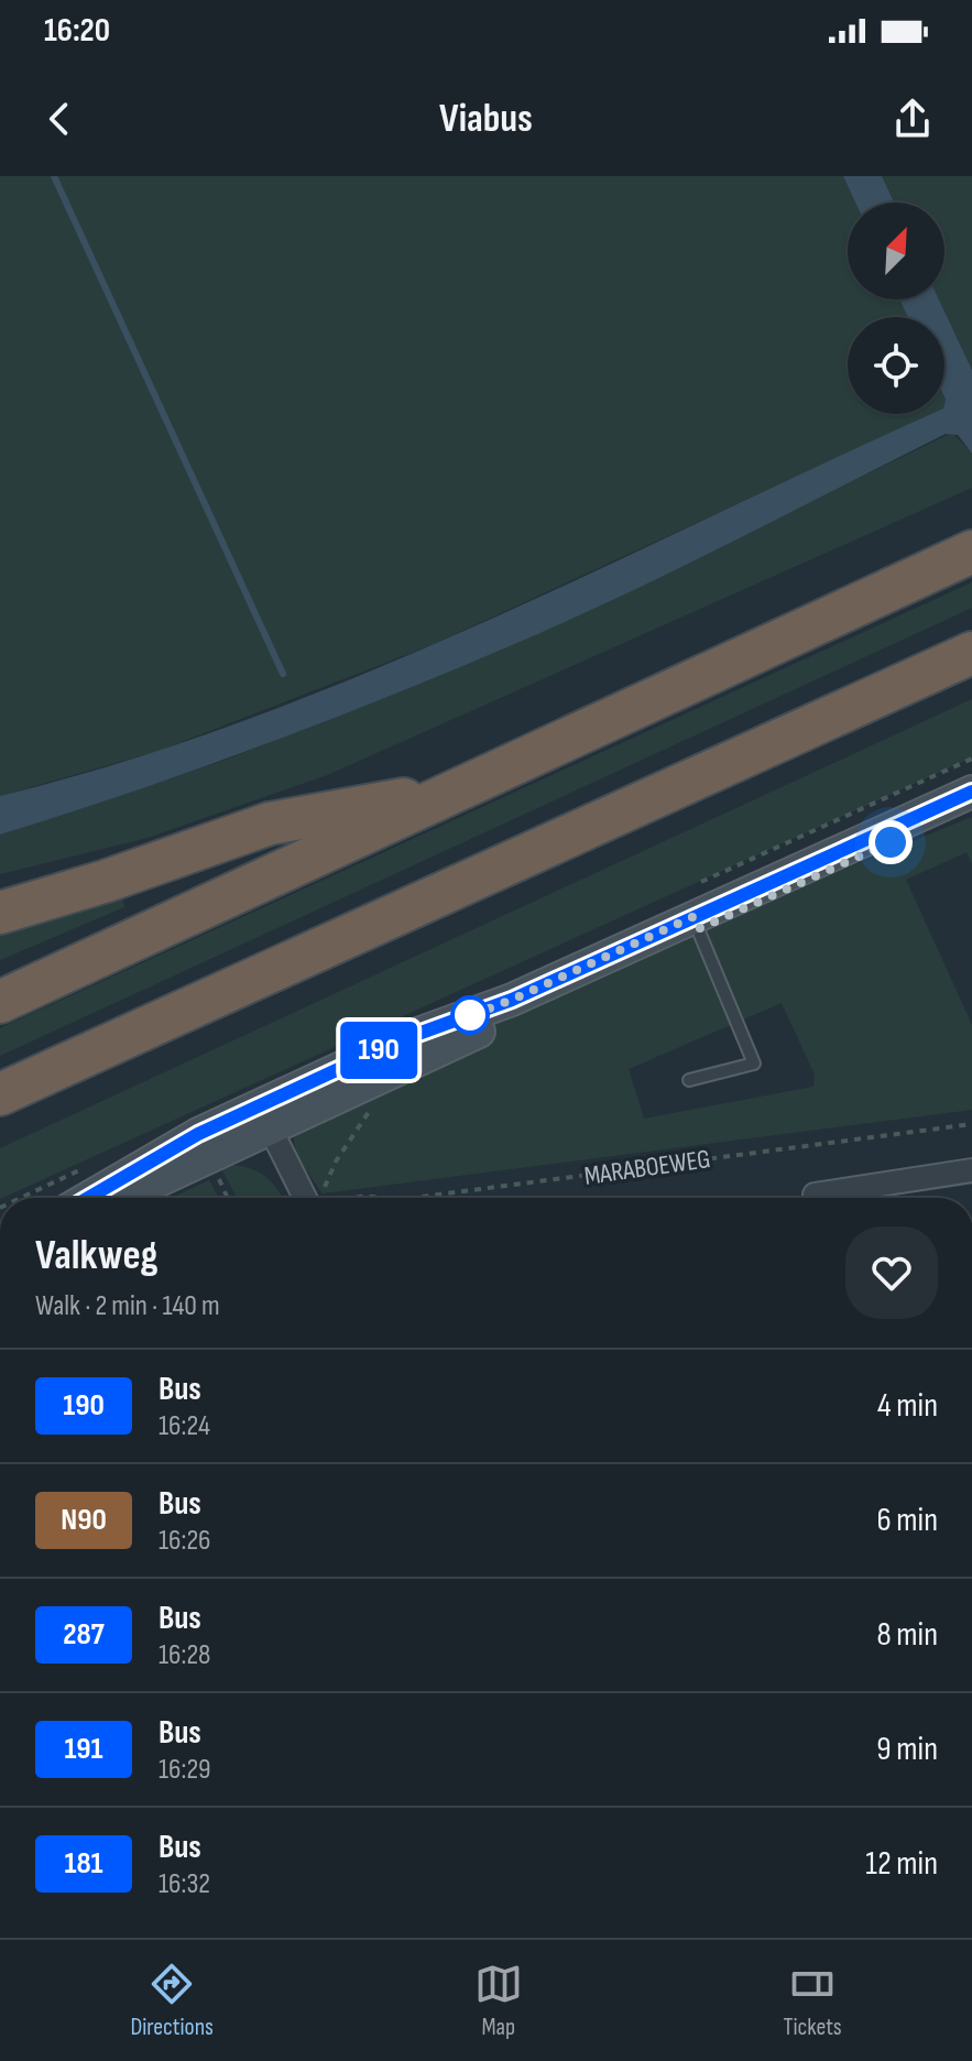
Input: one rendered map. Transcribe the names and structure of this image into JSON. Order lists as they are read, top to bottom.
{
  "streets": {
    "path": ["MARABOEWEG"]
  },
  "lines": ["bus line 190"],
  "north": "top right",
  "page": {
    "status": "16:20",
    "header": "Viabus",
    "on_map": "190",
    "heading": ["Valkweg", "Walk · 2 min · 140 m"],
    "list": [
      {
        "mark": "190",
        "name": "Bus",
        "note": "16:24",
        "value": "4 min"
      },
      {
        "mark": "N90",
        "name": "Bus",
        "note": "16:26",
        "value": "6 min"
      },
      {
        "mark": "287",
        "name": "Bus",
        "note": "16:28",
        "value": "8 min"
      },
      {
        "mark": "191",
        "name": "Bus",
        "note": "16:29",
        "value": "9 min"
      },
      {
        "mark": "181",
        "name": "Bus",
        "note": "16:32",
        "value": "12 min"
      }
    ],
    "tabs": ["Directions", "Map", "Tickets"]
  }
}
